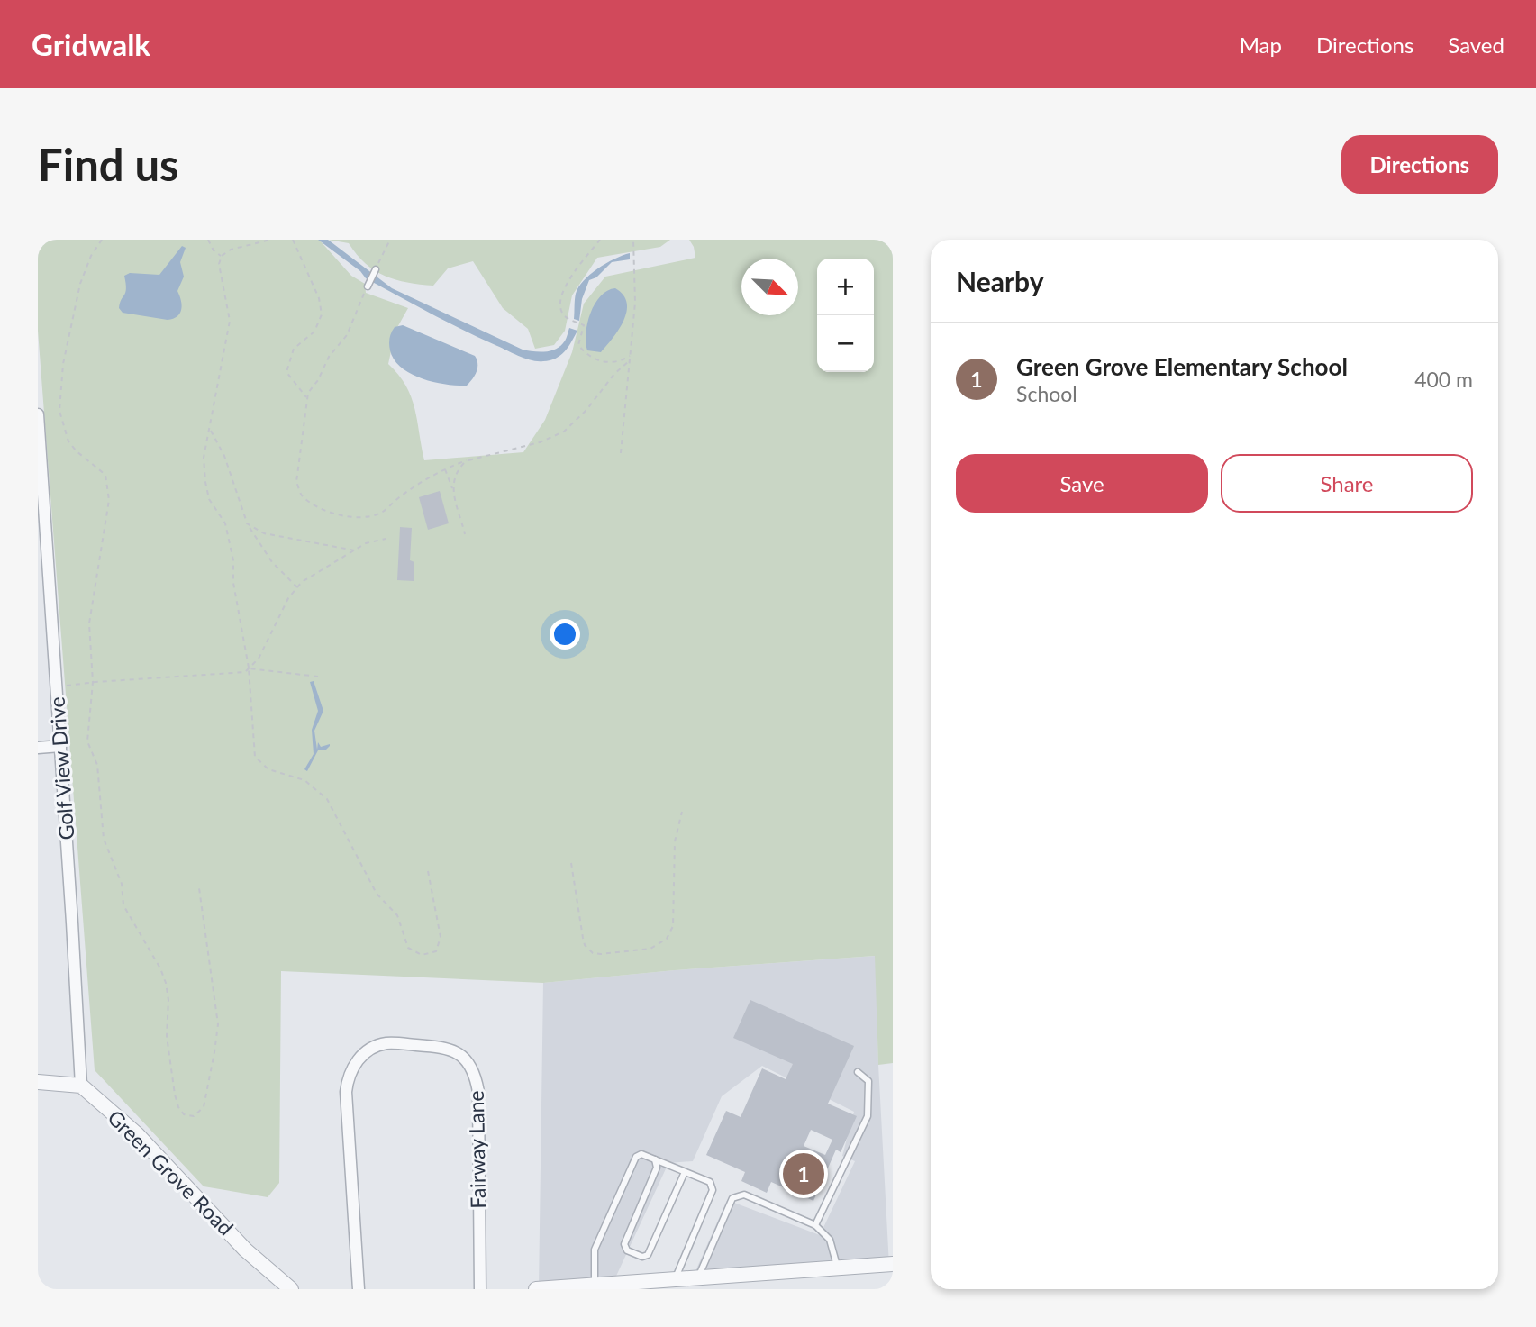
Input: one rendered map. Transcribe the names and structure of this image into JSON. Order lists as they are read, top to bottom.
{
  "streets": {
    "street": ["Golf View Drive", "Fairway Lane", "Green Grove Road"]
  },
  "crossings": [
    ["Golf View Drive", "Green Grove Road"]
  ],
  "north": "bottom right",
  "page": {
    "header": "Gridwalk",
    "nav": ["Map", "Directions", "Saved"],
    "buttons": [
      "Directions",
      ["Save", "Share"]
    ],
    "title": "Find us",
    "heading": "Nearby",
    "map_buttons": ["+", "−"],
    "list": [
      {
        "mark": "1",
        "name": "Green Grove Elementary School",
        "note": "School",
        "value": "400 m"
      }
    ],
    "pins": "1"
  }
}
